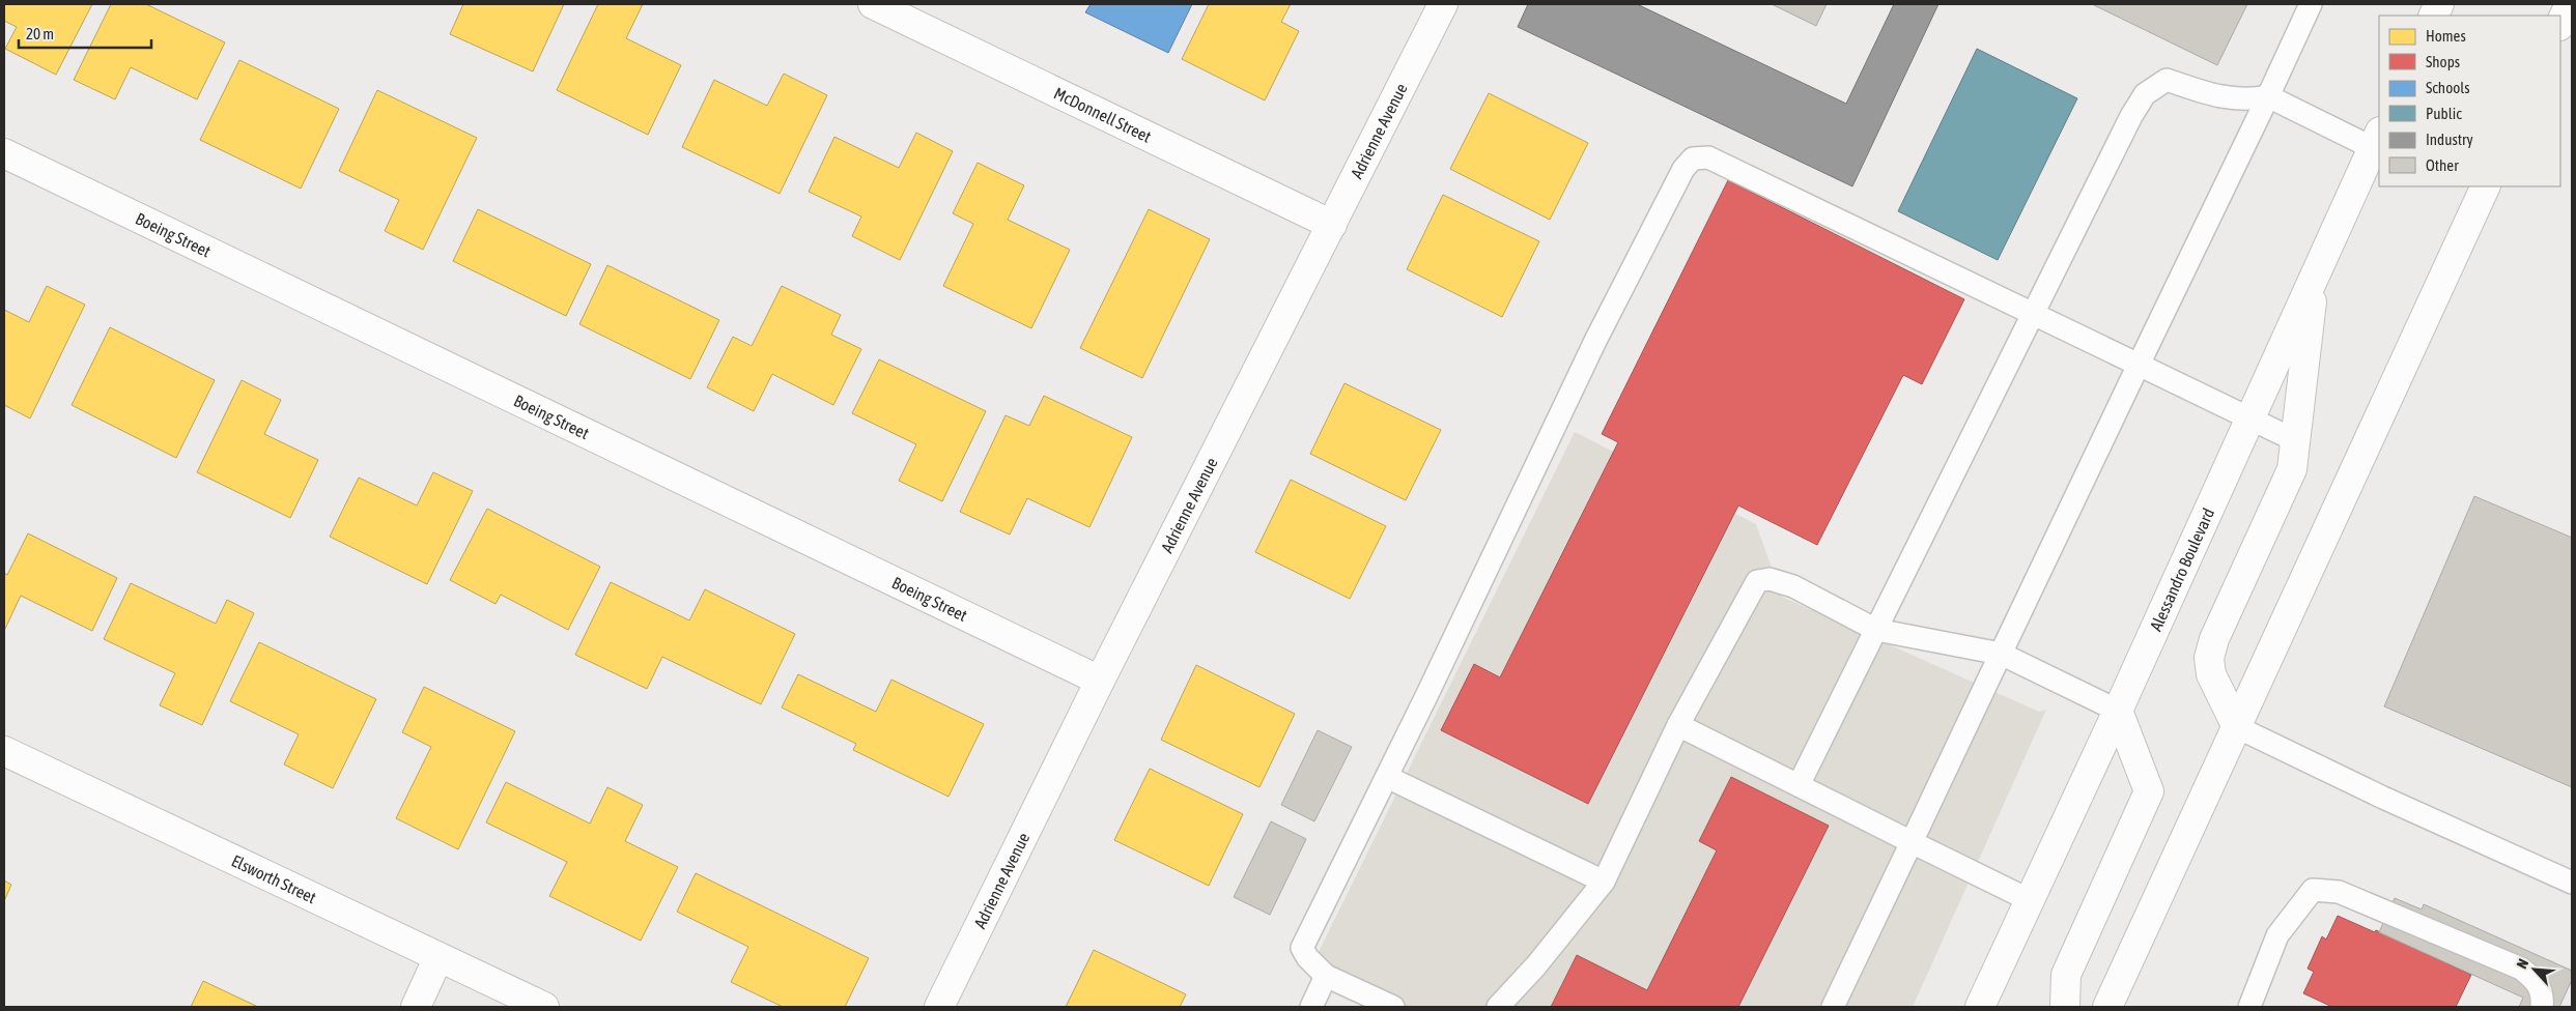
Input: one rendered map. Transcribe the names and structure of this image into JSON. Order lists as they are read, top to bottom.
{
  "streets": {
    "street": [
      "McDonnell Street",
      "Adrienne Avenue",
      "Boeing Street",
      "Alessandro Boulevard",
      "Elsworth Street"
    ]
  },
  "crossings": [
    ["McDonnell Street", "Adrienne Avenue"],
    ["Adrienne Avenue", "Boeing Street"]
  ],
  "legend": [
    "Homes",
    "Shops",
    "Schools",
    "Public",
    "Industry",
    "Other"
  ],
  "scale_bar": "20 m",
  "north": "top left"
}
